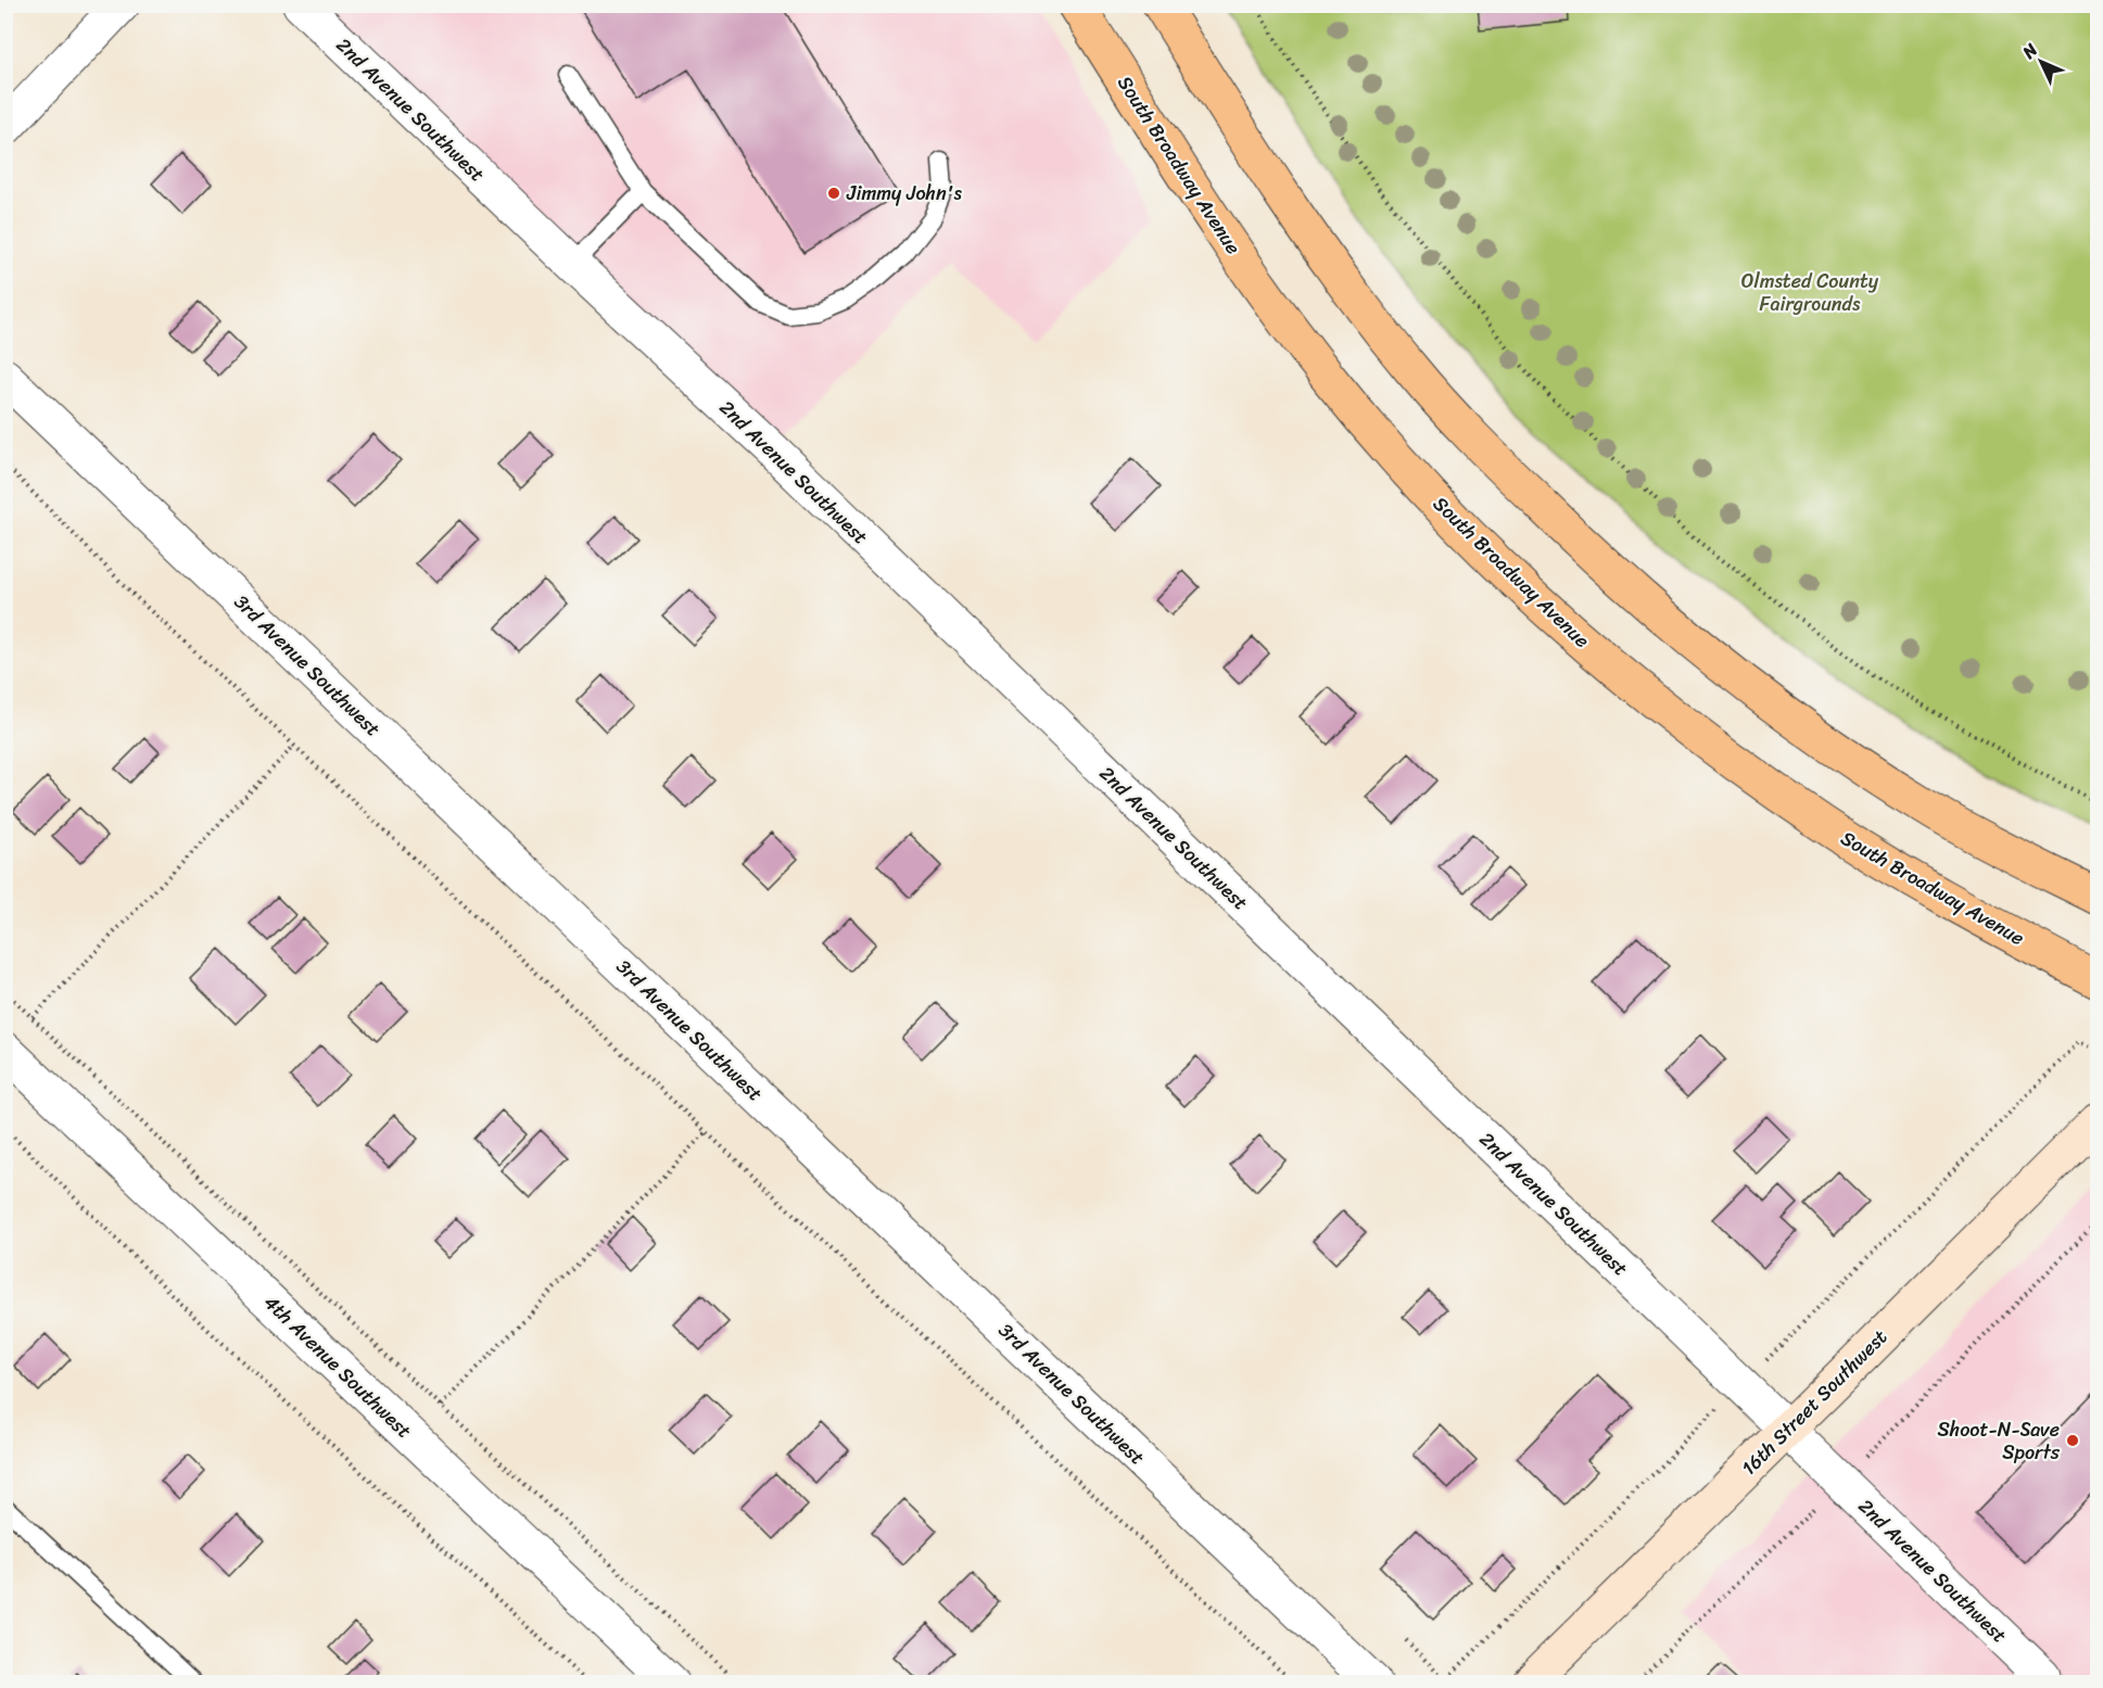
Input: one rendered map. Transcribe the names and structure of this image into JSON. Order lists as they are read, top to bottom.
{
  "streets": {
    "main road": ["South Broadway Avenue", "16th Street Southwest"],
    "street": ["2nd Avenue Southwest", "3rd Avenue Southwest", "4th Avenue Southwest"]
  },
  "crossings": [
    ["2nd Avenue Southwest", "16th Street Southwest"]
  ],
  "parks": ["Olmsted County Fairgrounds"],
  "places": ["Jimmy John's", "Shoot-N-Save Sports"],
  "north": "top left"
}
